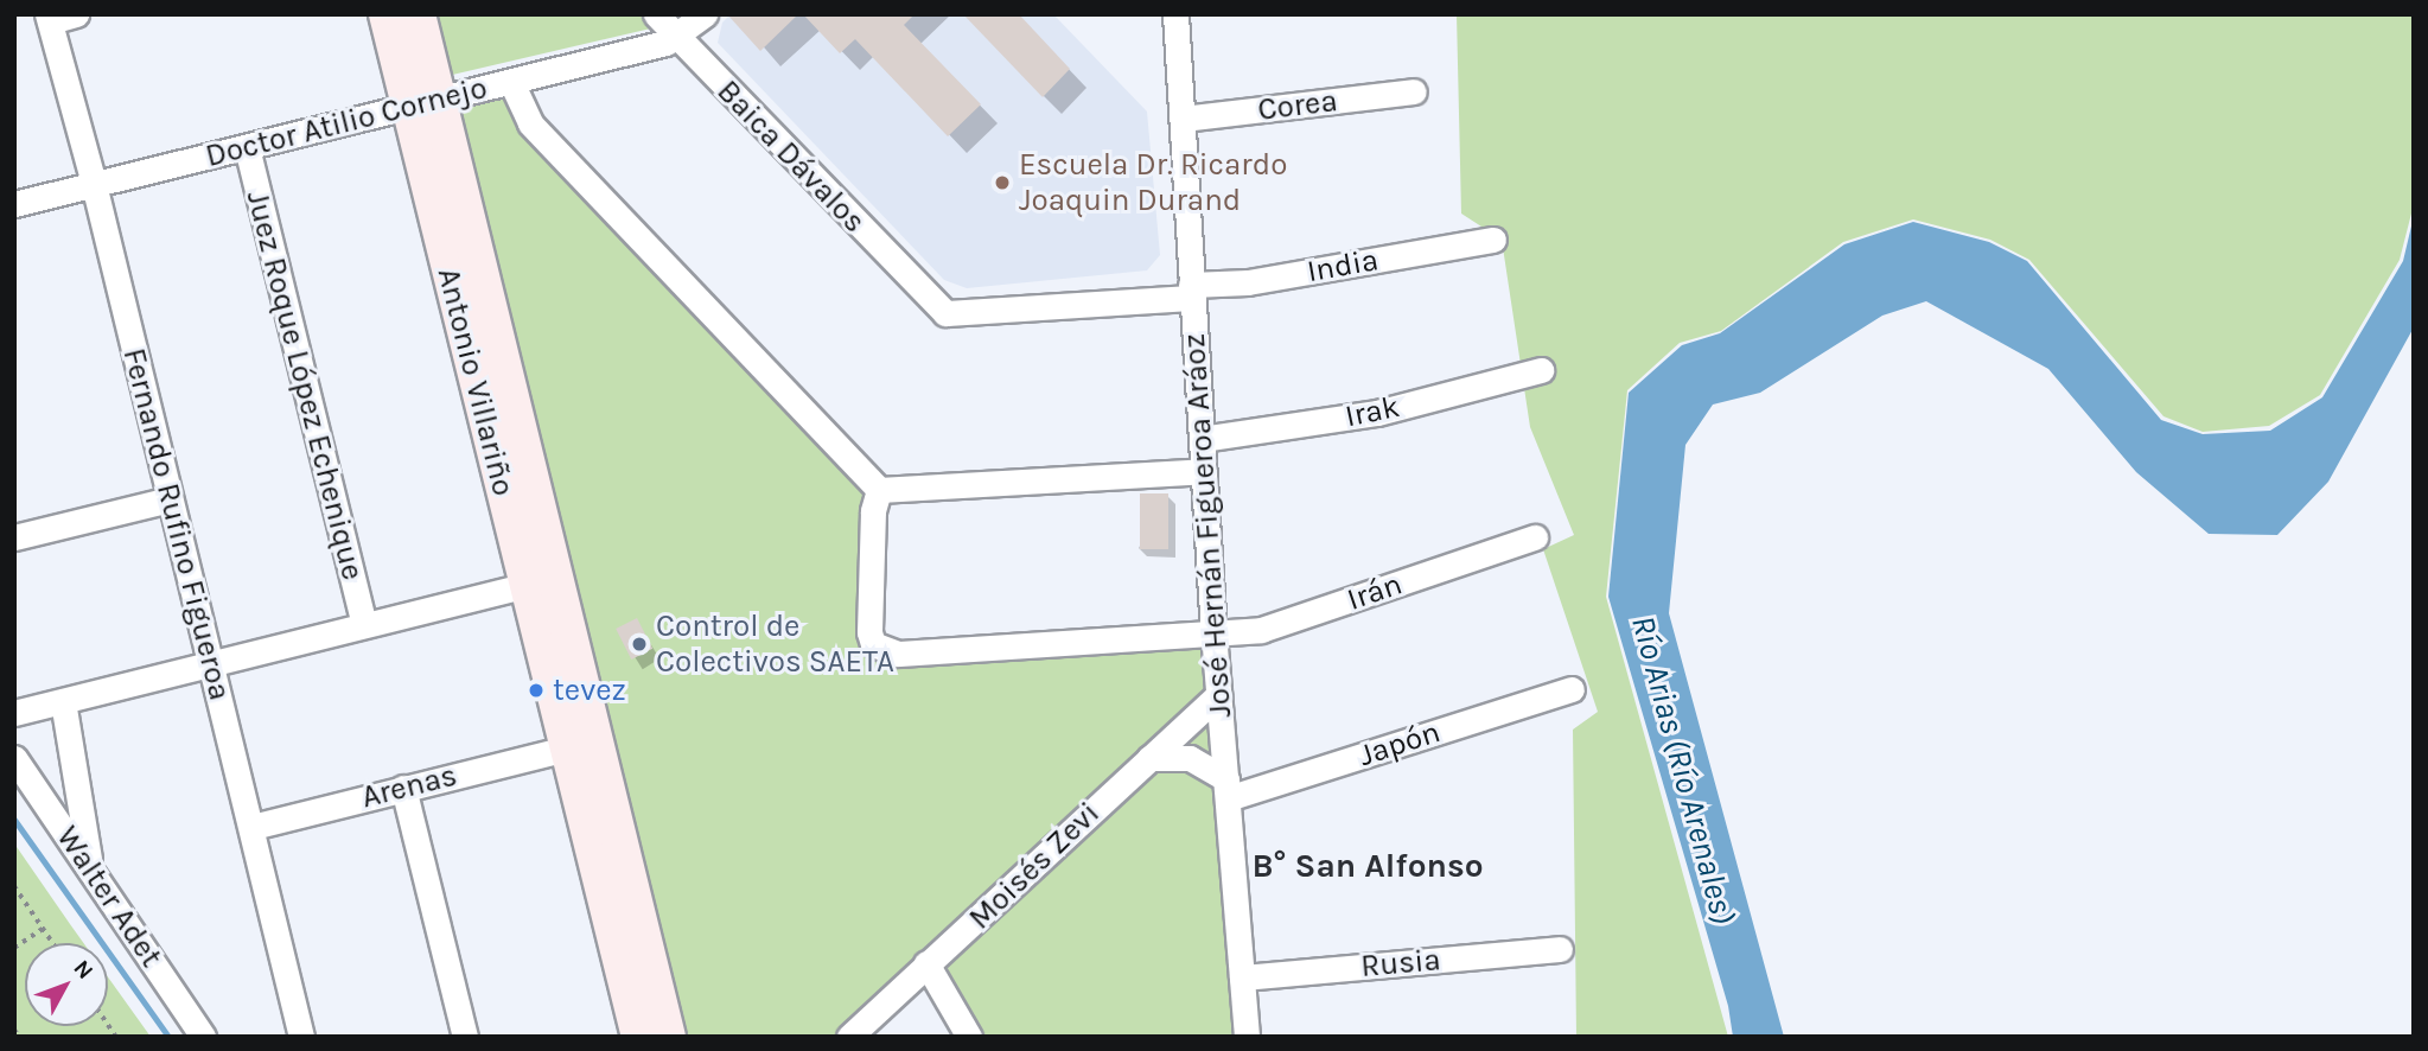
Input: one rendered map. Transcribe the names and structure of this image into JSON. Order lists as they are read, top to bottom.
{
  "streets": {
    "street": [
      "Corea",
      "Doctor Atilio Cornejo",
      "Baica Dávalos",
      "India",
      "Antonio Villariño",
      "Juez Roque López Echenique",
      "Irak",
      "Fernando Rufino Figueroa",
      "José Hernán Figueroa Aráoz",
      "Irán",
      "Japón",
      "Arenas",
      "Moisés Zevi",
      "Walter Adet",
      "Rusia"
    ]
  },
  "crossings": [
    ["Corea", "José Hernán Figueroa Aráoz"],
    ["Doctor Atilio Cornejo", "Baica Dávalos"],
    ["Doctor Atilio Cornejo", "Antonio Villariño"],
    ["Doctor Atilio Cornejo", "Juez Roque López Echenique"],
    ["Doctor Atilio Cornejo", "Fernando Rufino Figueroa"],
    ["Baica Dávalos", "India"],
    ["India", "José Hernán Figueroa Aráoz"],
    ["Antonio Villariño", "Arenas"],
    ["Irak", "José Hernán Figueroa Aráoz"],
    ["Fernando Rufino Figueroa", "Arenas"],
    ["José Hernán Figueroa Aráoz", "Irán"],
    ["José Hernán Figueroa Aráoz", "Japón"],
    ["José Hernán Figueroa Aráoz", "Moisés Zevi"],
    ["José Hernán Figueroa Aráoz", "Rusia"]
  ],
  "districts": ["B° San Alfonso"],
  "water": ["Río Arias (Río Arenales)"],
  "places": ["Escuela Dr. Ricardo Joaquin Durand", "Control de Colectivos SAETA", "tevez"],
  "north": "top right"
}
